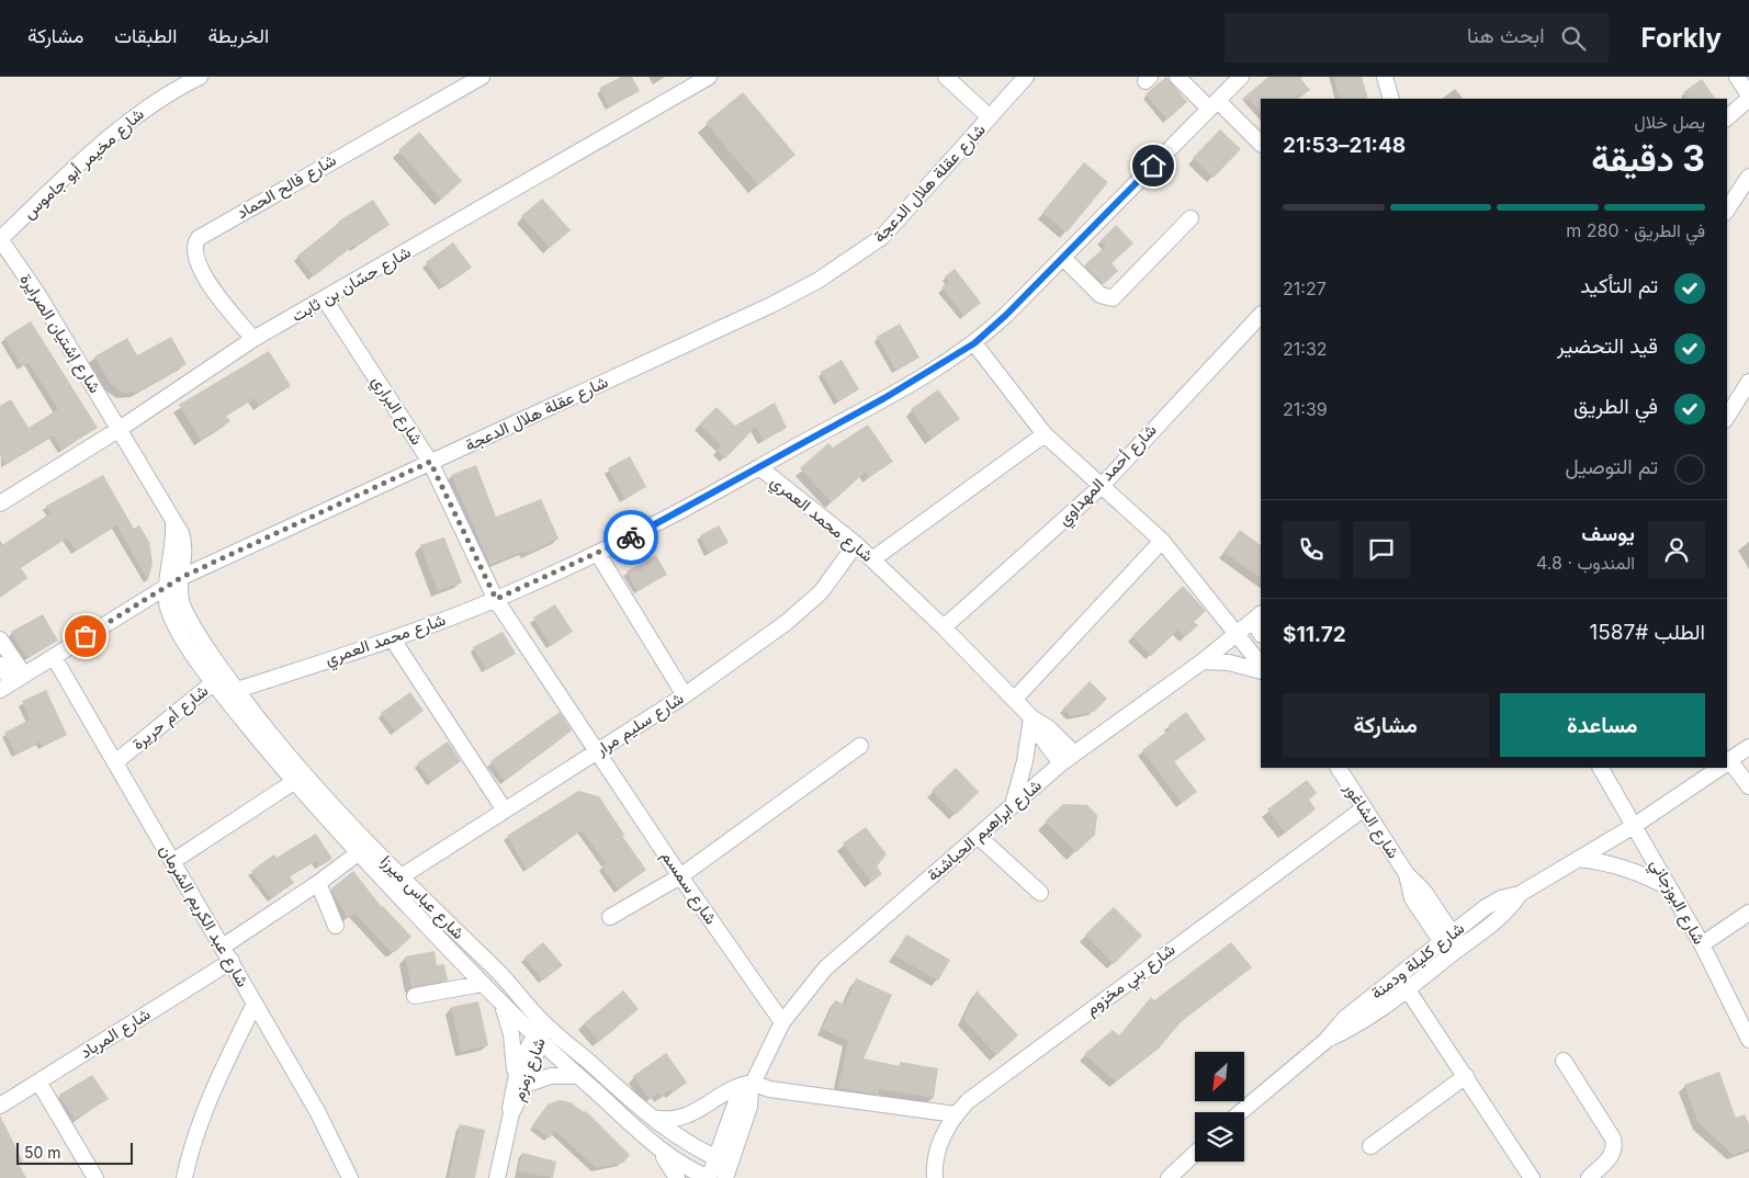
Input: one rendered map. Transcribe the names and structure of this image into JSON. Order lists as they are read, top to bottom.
{
  "streets": {
    "street": [
      "شارع مخيمر أبو جاموس",
      "شارع عقلة هلال الدعجة",
      "شارع فالح الحماد",
      "شارع حسّان بن ثابت",
      "شارع إشتيان الصرايرة",
      "شارع البراري",
      "شارع أحمد المهداوي",
      "شارع محمد العمري",
      "شارع أم حريرة",
      "شارع سليم مرار",
      "شارع الشاغور",
      "شارع ابراهيم الحباشنة",
      "شارع سمسم",
      "شارع عباس ميرزا",
      "شارع البوزجاني",
      "شارع عبد الكريم الشرمان",
      "شارع كليلة ودمنة",
      "شارع بني مخزوم",
      "شارع المرباد",
      "شارع زمزم"
    ]
  },
  "crossings": [
    ["شارع مخيمر أبو جاموس", "شارع إشتيان الصرايرة"],
    ["شارع عقلة هلال الدعجة", "شارع البراري"],
    ["شارع عقلة هلال الدعجة", "شارع عباس ميرزا"],
    ["شارع عقلة هلال الدعجة", "شارع عبد الكريم الشرمان"],
    ["شارع فالح الحماد", "شارع حسّان بن ثابت"],
    ["شارع حسّان بن ثابت", "شارع إشتيان الصرايرة"],
    ["شارع حسّان بن ثابت", "شارع البراري"],
    ["شارع إشتيان الصرايرة", "شارع عباس ميرزا"],
    ["شارع البراري", "شارع محمد العمري"],
    ["شارع البراري", "شارع سليم مرار"],
    ["شارع البراري", "شارع سمسم"],
    ["شارع أحمد المهداوي", "شارع محمد العمري"],
    ["شارع محمد العمري", "شارع سليم مرار"],
    ["شارع محمد العمري", "شارع ابراهيم الحباشنة"],
    ["شارع محمد العمري", "شارع عباس ميرزا"],
    ["شارع أم حريرة", "شارع عباس ميرزا"],
    ["شارع أم حريرة", "شارع عبد الكريم الشرمان"],
    ["شارع سليم مرار", "شارع سمسم"],
    ["شارع سليم مرار", "شارع عباس ميرزا"],
    ["شارع الشاغور", "شارع كليلة ودمنة"],
    ["شارع الشاغور", "شارع بني مخزوم"],
    ["شارع ابراهيم الحباشنة", "شارع سمسم"],
    ["شارع ابراهيم الحباشنة", "شارع عباس ميرزا"],
    ["شارع عباس ميرزا", "شارع زمزم"],
    ["شارع البوزجاني", "شارع كليلة ودمنة"],
    ["شارع عبد الكريم الشرمان", "شارع المرباد"]
  ],
  "scale_bar": "50 m",
  "north": "bottom left",
  "page": {
    "header": "Forkly",
    "search": "ابحث هنا",
    "nav": ["الخريطة", "الطبقات", "مشاركة"],
    "heading": ["3 دقيقة", "يصل خلال", "21:48–21:53"],
    "panel": [
      "يوسف",
      "المندوب · 4.8",
      "الطلب #1587",
      "$11.72"
    ],
    "bar": "في الطريق · 280 m",
    "list": [
      ["تم التأكيد", "21:27"],
      ["قيد التحضير", "21:32"],
      ["في الطريق", "21:39"],
      "تم التوصيل"
    ],
    "buttons": ["مساعدة", "مشاركة"],
    "scale": "50 m"
  }
}
